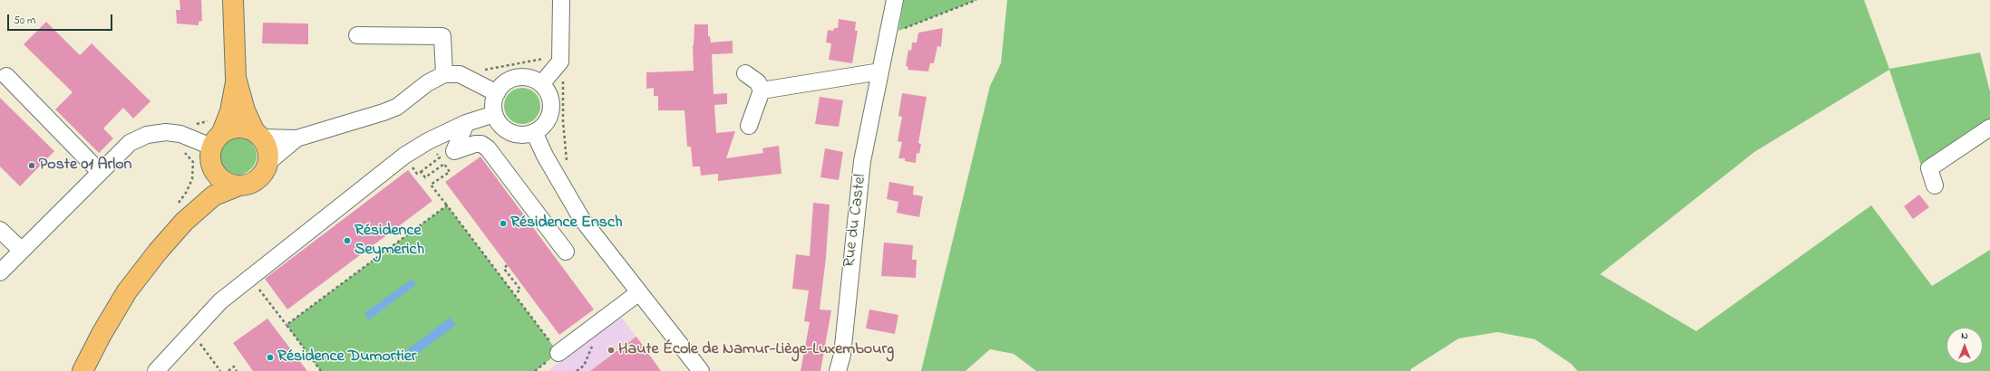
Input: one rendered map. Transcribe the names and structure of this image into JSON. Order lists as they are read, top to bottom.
{
  "streets": {
    "street": ["Rue du Castel"]
  },
  "places": [
    "Poste 01 Arlon",
    "Résidence Ensch",
    "Résidence Seymerich",
    "Haute École de Namur-Liège-Luxembourg",
    "Résidence Dumortier"
  ],
  "scale_bar": "50 m",
  "north": "top"
}
